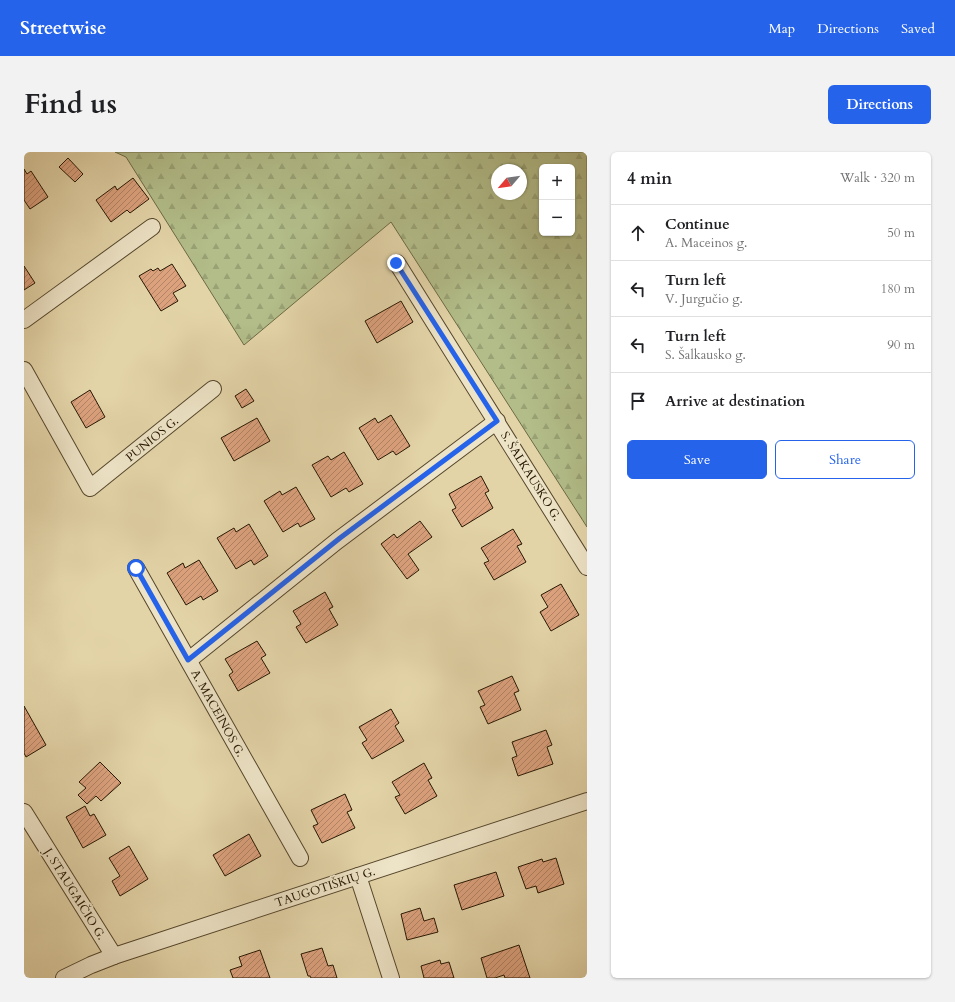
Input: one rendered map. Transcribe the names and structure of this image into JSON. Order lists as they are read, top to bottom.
{
  "streets": {
    "street": [
      "PUNIOS G.",
      "S. ŠALKAUSKO G.",
      "A. MACEINOS G.",
      "TAUGOTIŠKIŲ G.",
      "J. STAUGAIČIO G."
    ]
  },
  "crossings": [
    ["TAUGOTIŠKIŲ G.", "J. STAUGAIČIO G."]
  ],
  "north": "bottom left",
  "page": {
    "header": "Streetwise",
    "nav": ["Map", "Directions", "Saved"],
    "title": "Find us",
    "buttons": [
      "Directions",
      ["Save", "Share"]
    ],
    "heading": ["4 min", "Walk · 320 m"],
    "map_buttons": ["+", "−"],
    "list": [
      ["Continue", "A. Maceinos g.", "50 m"],
      ["Turn left", "V. Jurgučio g.", "180 m"],
      ["Turn left", "S. Šalkausko g.", "90 m"],
      "Arrive at destination"
    ]
  }
}
